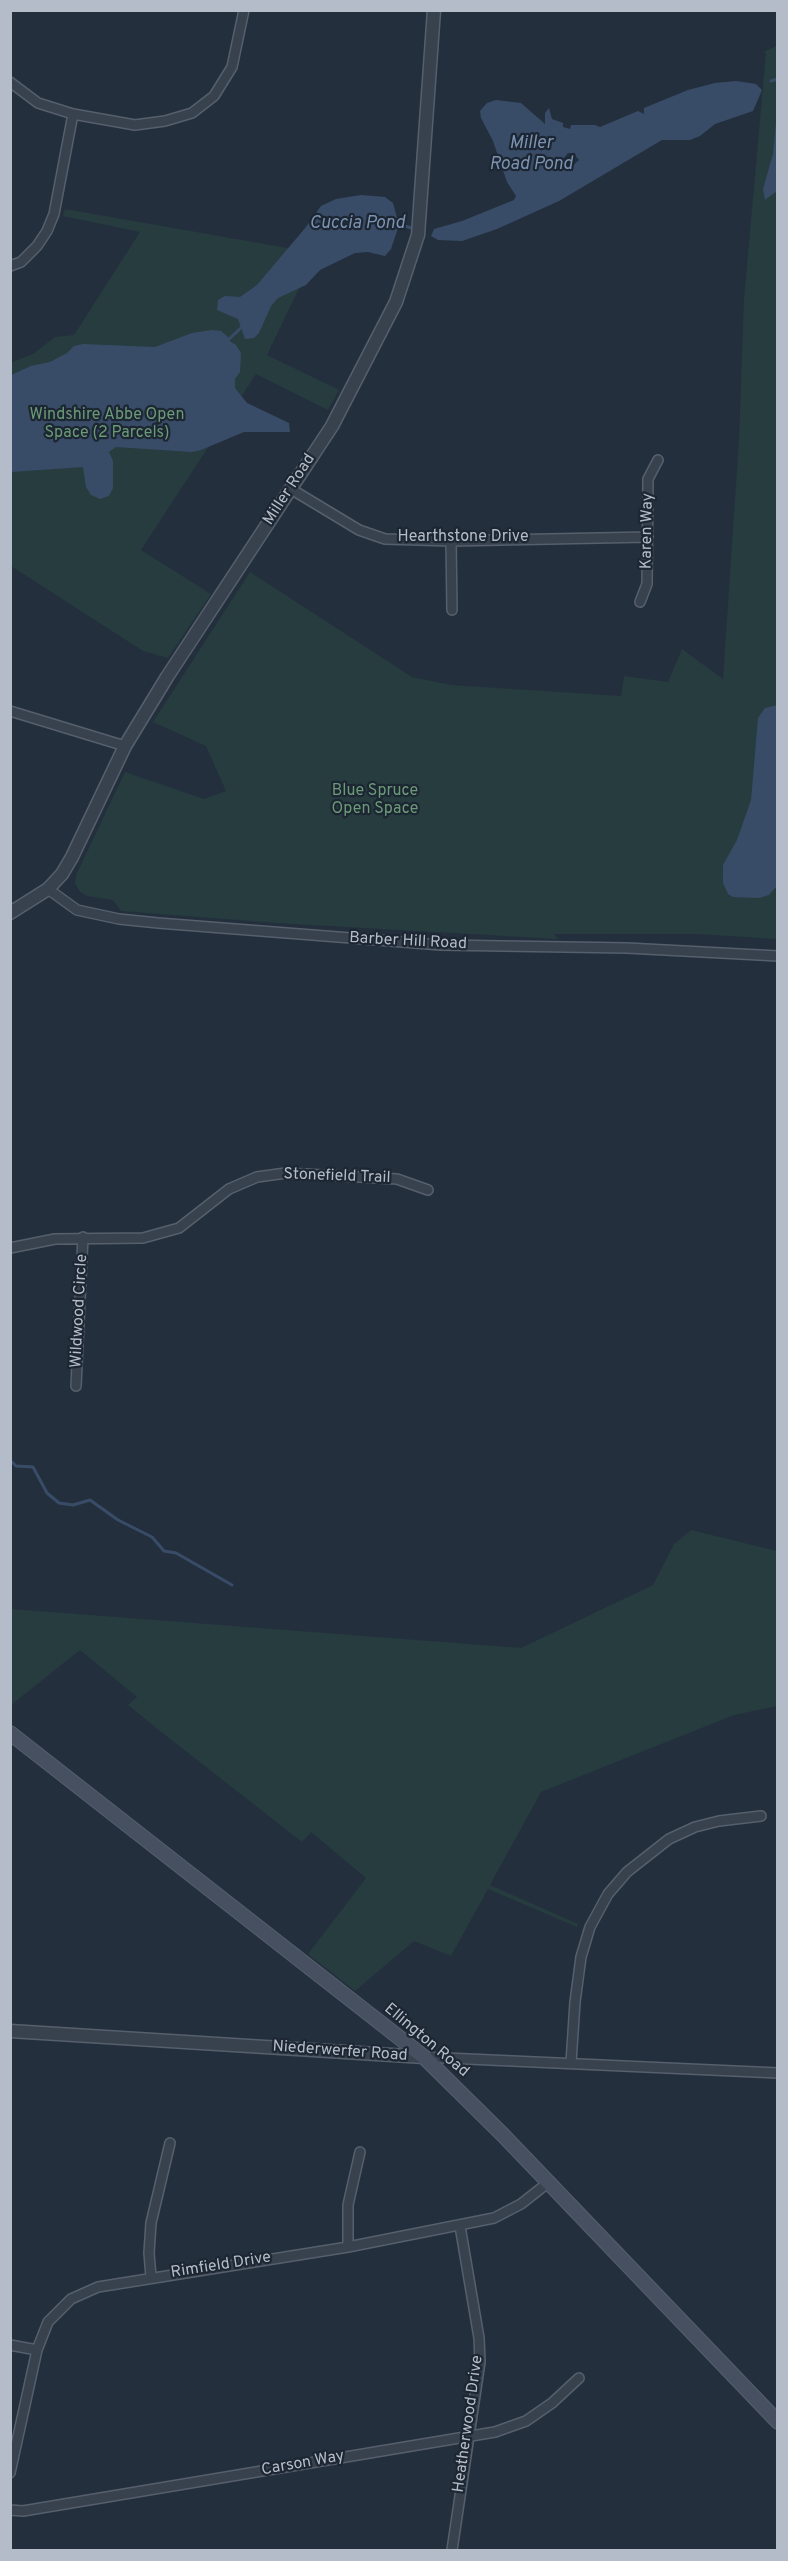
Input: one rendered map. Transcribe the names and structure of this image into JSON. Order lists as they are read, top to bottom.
{
  "streets": {
    "main road": ["Ellington Road"],
    "street": [
      "Miller Road",
      "Karen Way",
      "Hearthstone Drive",
      "Barber Hill Road",
      "Stonefield Trail",
      "Wildwood Circle",
      "Niederwerfer Road",
      "Rimfield Drive",
      "Heatherwood Drive",
      "Carson Way"
    ]
  },
  "crossings": [
    ["Miller Road", "Hearthstone Drive"],
    ["Miller Road", "Barber Hill Road"],
    ["Karen Way", "Hearthstone Drive"],
    ["Stonefield Trail", "Wildwood Circle"],
    ["Ellington Road", "Niederwerfer Road"],
    ["Ellington Road", "Rimfield Drive"],
    ["Rimfield Drive", "Heatherwood Drive"],
    ["Heatherwood Drive", "Carson Way"]
  ],
  "water": ["Miller Road Pond", "Cuccia Pond"],
  "parks": ["Windshire Abbe Open Space (2 Parcels)", "Blue Spruce Open Space"]
}
